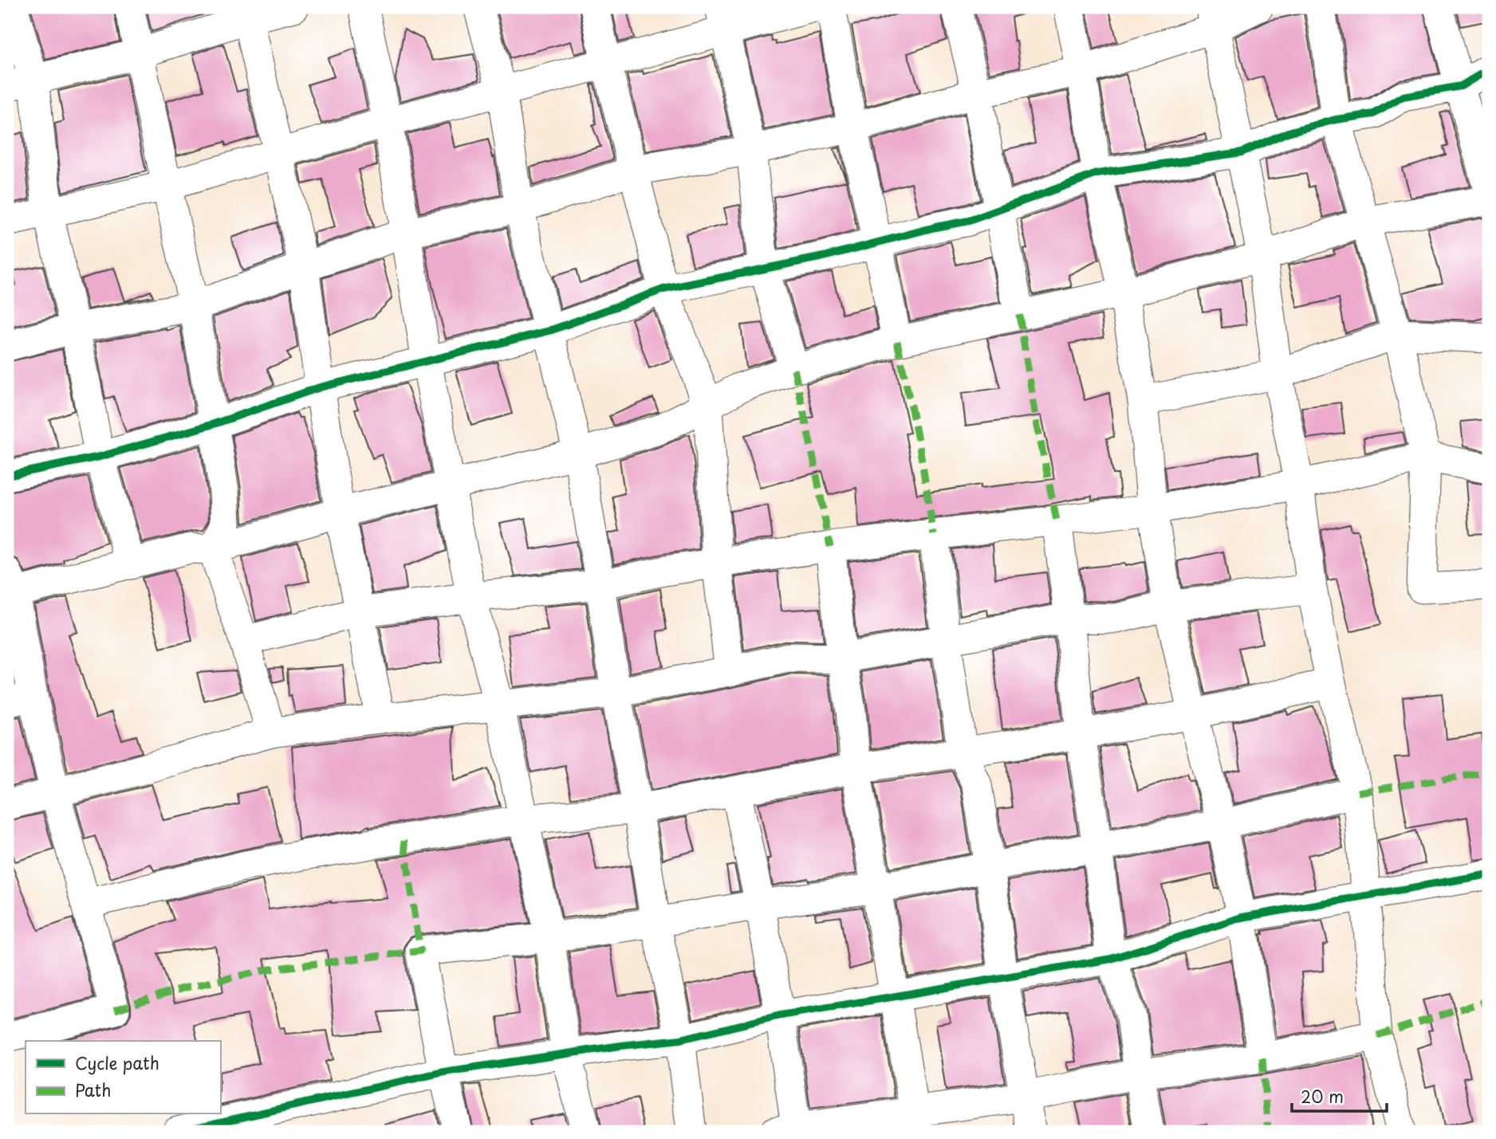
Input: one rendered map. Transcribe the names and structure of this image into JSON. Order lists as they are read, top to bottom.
{
  "legend": ["Cycle path", "Path"],
  "scale_bar": "20 m"
}
